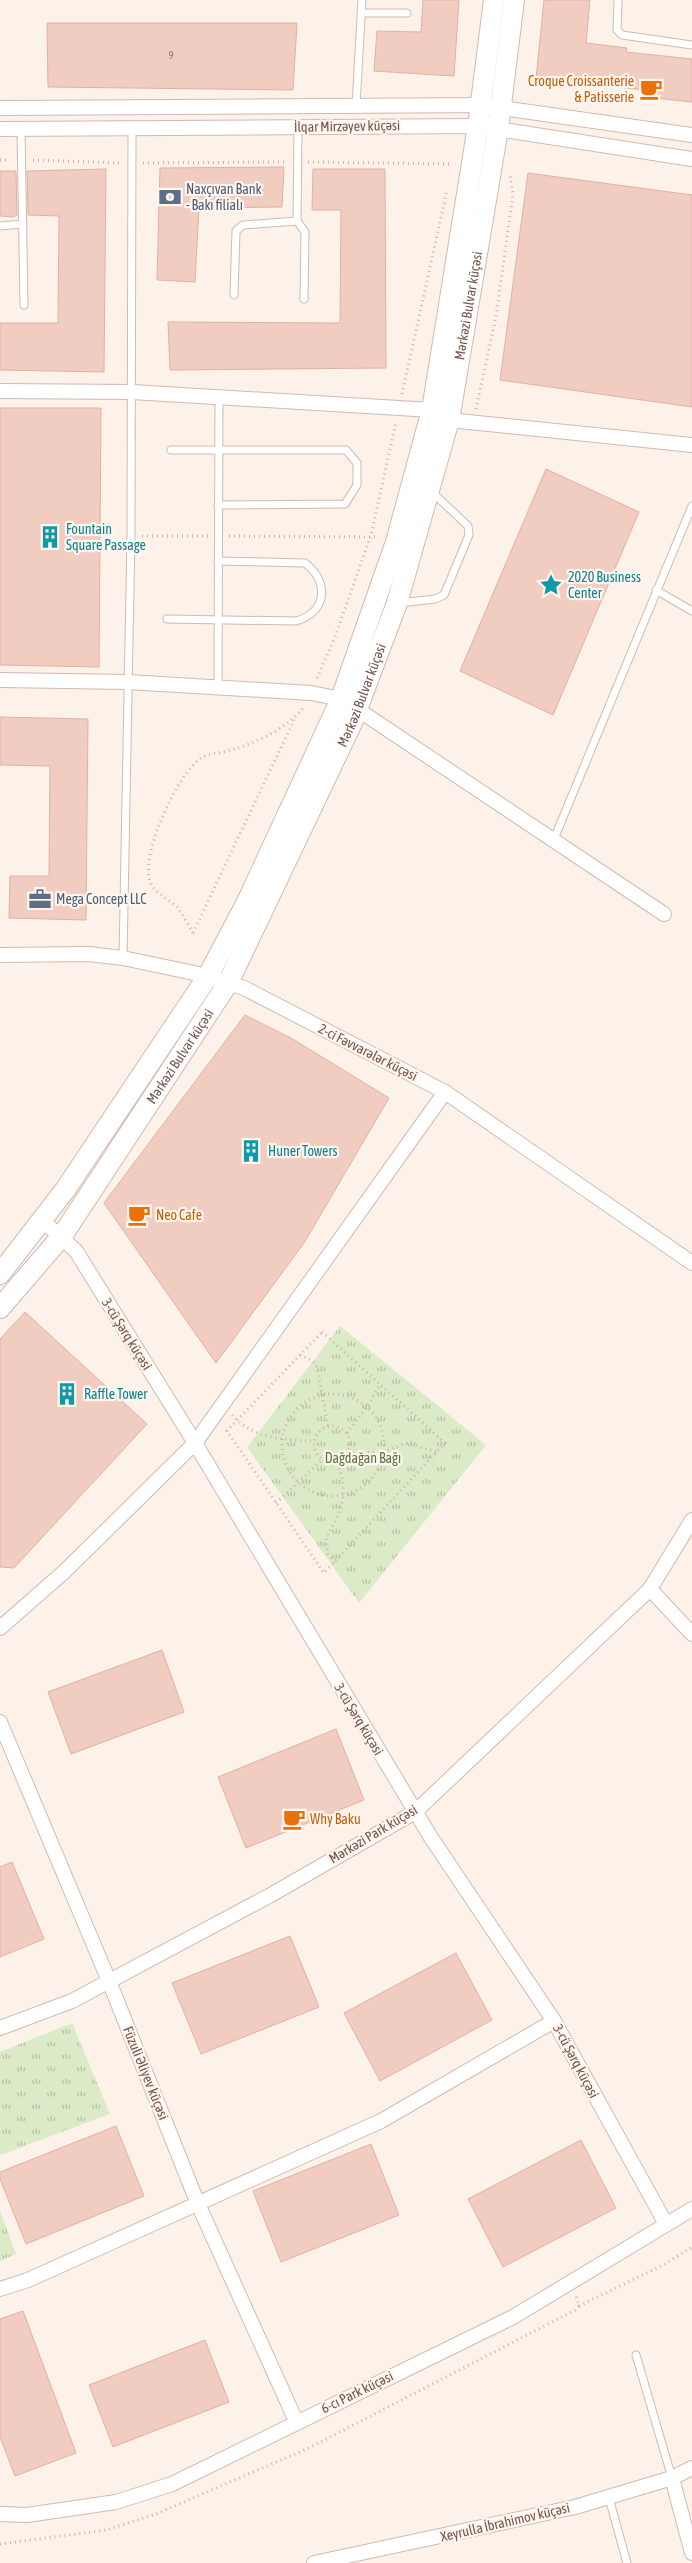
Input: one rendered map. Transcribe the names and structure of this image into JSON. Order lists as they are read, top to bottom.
{
  "streets": {
    "street": [
      "İlqar Mirzəyev küçəsi",
      "Mərkəzi Bulvar küçəsi",
      "2-ci Fəvvarələr küçəsi",
      "3-cü Şərq küçəsi",
      "Mərkəzi Park küçəsi",
      "Füzuli Əliyev küçəsi",
      "6-cı Park küçəsi",
      "Xeyrulla İbrahimov küçəsi"
    ]
  },
  "crossings": [
    ["İlqar Mirzəyev küçəsi", "Mərkəzi Bulvar küçəsi"],
    ["Mərkəzi Bulvar küçəsi", "2-ci Fəvvarələr küçəsi"],
    ["Mərkəzi Bulvar küçəsi", "3-cü Şərq küçəsi"],
    ["3-cü Şərq küçəsi", "Mərkəzi Park küçəsi"],
    ["3-cü Şərq küçəsi", "6-cı Park küçəsi"],
    ["Mərkəzi Park küçəsi", "Füzuli Əliyev küçəsi"],
    ["Füzuli Əliyev küçəsi", "6-cı Park küçəsi"]
  ],
  "parks": ["Dağdağan Bağı"],
  "places": {
    "cafe": ["Croque Croissanterie & Patisserie", "Neo Cafe", "Why Baku"],
    "bank": ["Naxçıvan Bank - Bakı filialı"],
    "building": ["Fountain Square Passage", "Huner Towers", "Raffle Tower"],
    "place": ["2020 Business Center"],
    "office": ["Mega Concept LLC"]
  },
  "house_numbers": ["9"]
}
